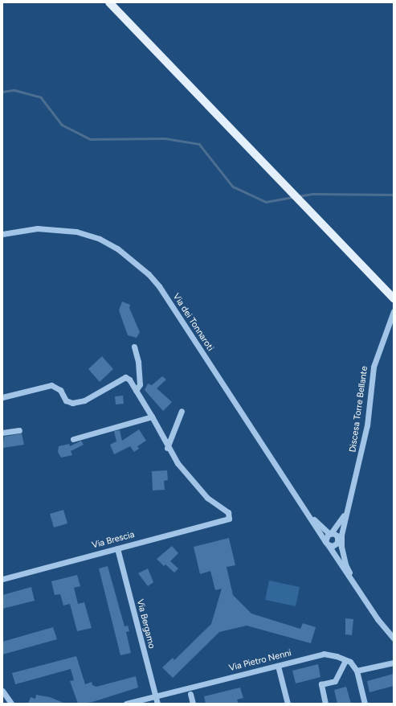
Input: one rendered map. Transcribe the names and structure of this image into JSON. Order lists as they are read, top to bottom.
{
  "streets": {
    "street": [
      "Via dei Tonnaroti",
      "Discesa Torre Bellante",
      "Via Brescia",
      "Via Bergamo",
      "Via Pietro Nenni"
    ]
  },
  "crossings": [
    ["Via Brescia", "Via Bergamo"],
    ["Via Bergamo", "Via Pietro Nenni"]
  ]
}
